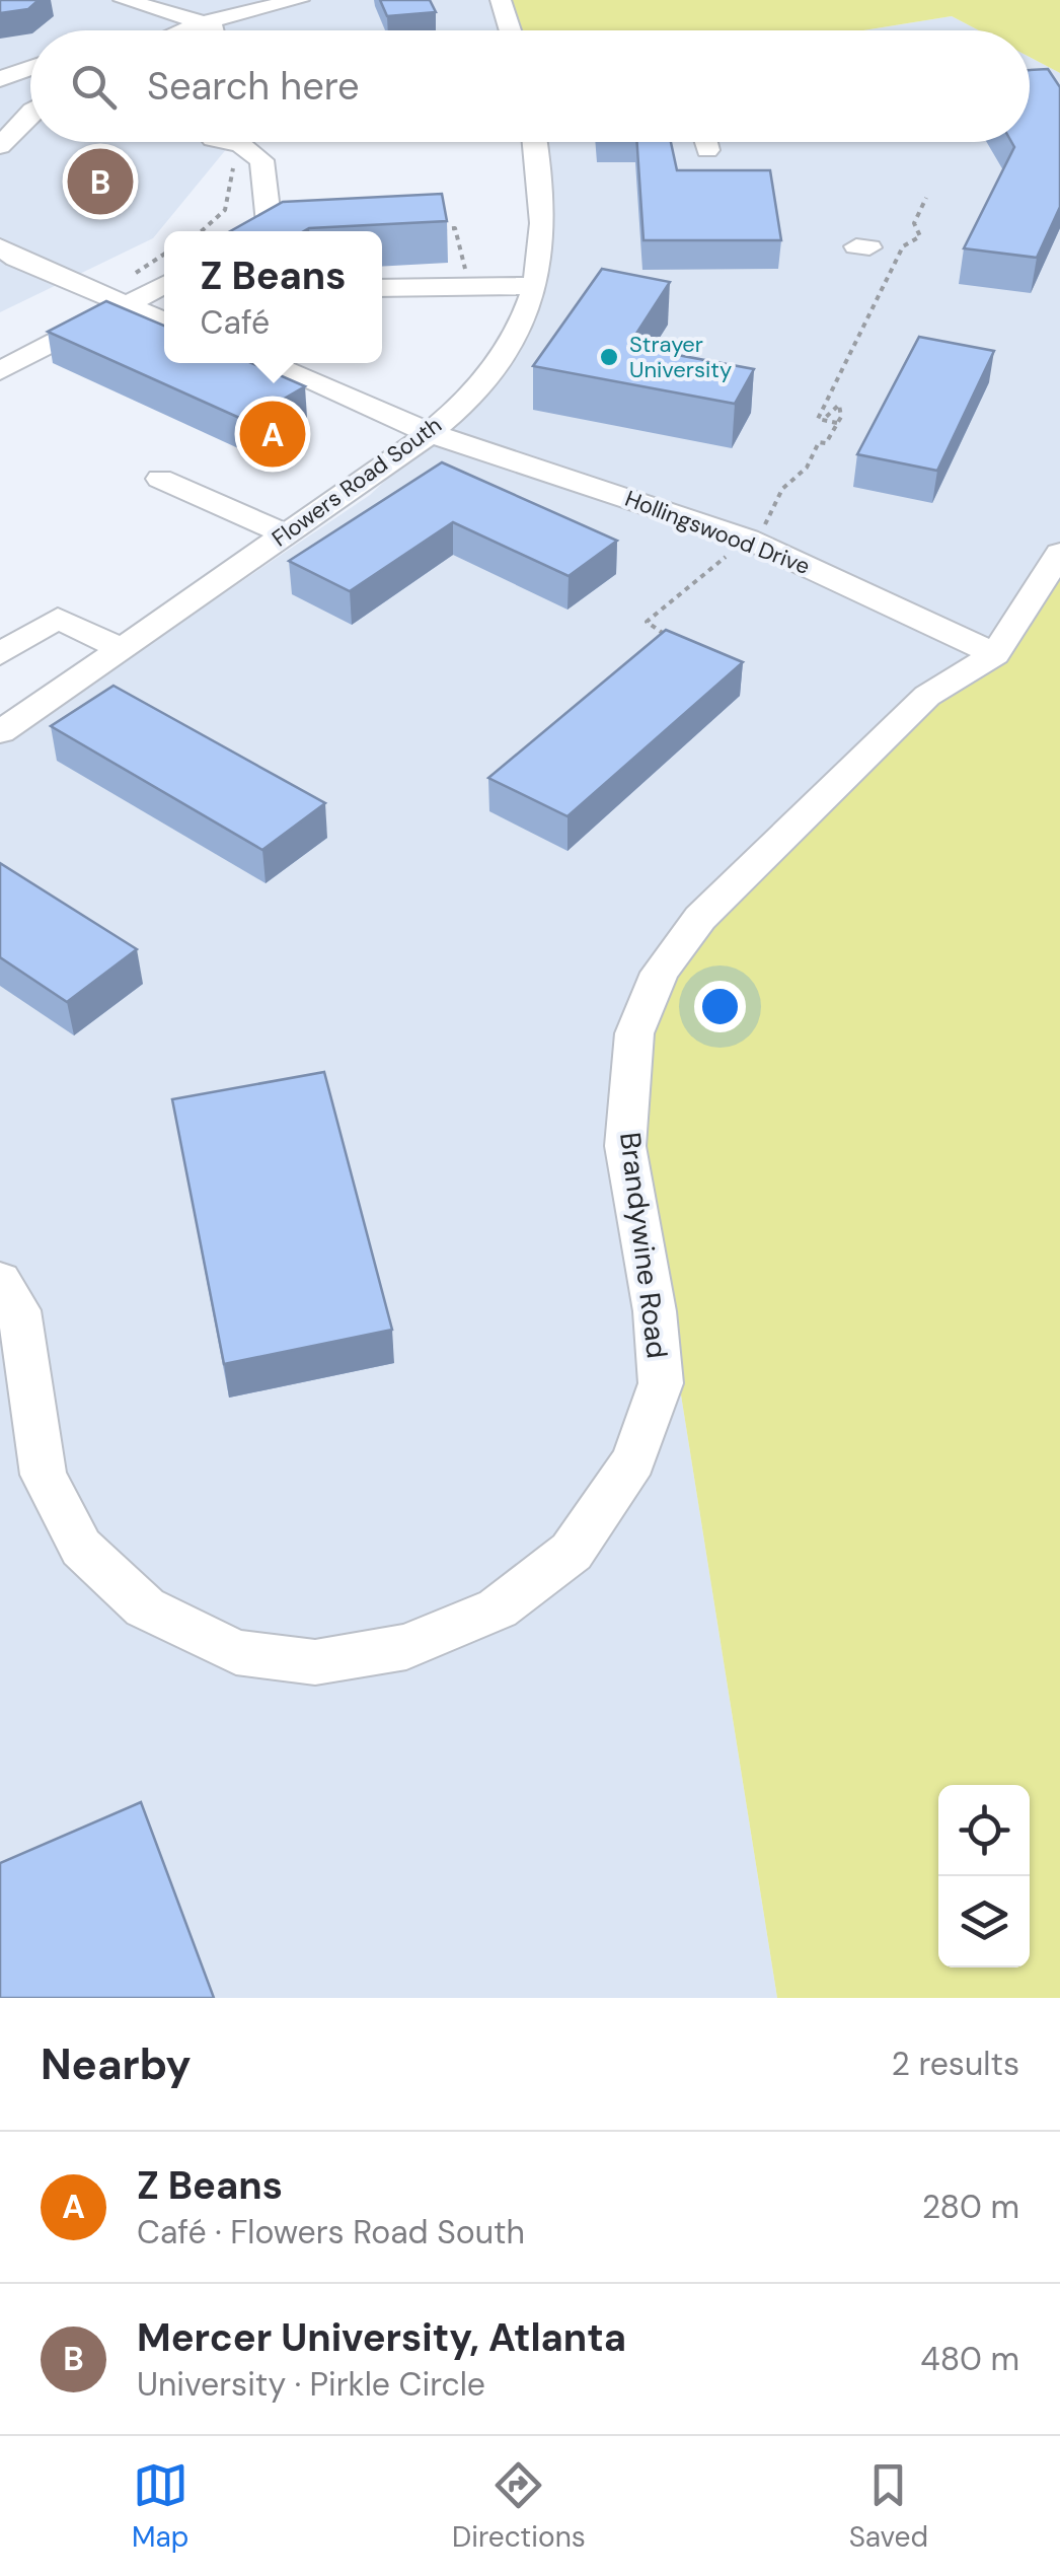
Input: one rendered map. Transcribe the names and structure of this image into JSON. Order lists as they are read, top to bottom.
{
  "streets": {
    "street": ["Flowers Road South", "Hollingswood Drive", "Brandywine Road"]
  },
  "crossings": [
    ["Flowers Road South", "Hollingswood Drive"],
    ["Hollingswood Drive", "Brandywine Road"]
  ],
  "places": ["Strayer University"],
  "page": {
    "search": "Search here",
    "pins": ["B", "A"],
    "popup": ["Z Beans", "Café"],
    "heading": ["Nearby", "2 results"],
    "list": [
      {
        "mark": "A",
        "name": "Z Beans",
        "note": "Café · Flowers Road South",
        "value": "280 m"
      },
      {
        "mark": "B",
        "name": "Mercer University, Atlanta",
        "note": "University · Pirkle Circle",
        "value": "480 m"
      }
    ],
    "nav": ["Map", "Directions", "Saved"]
  }
}
